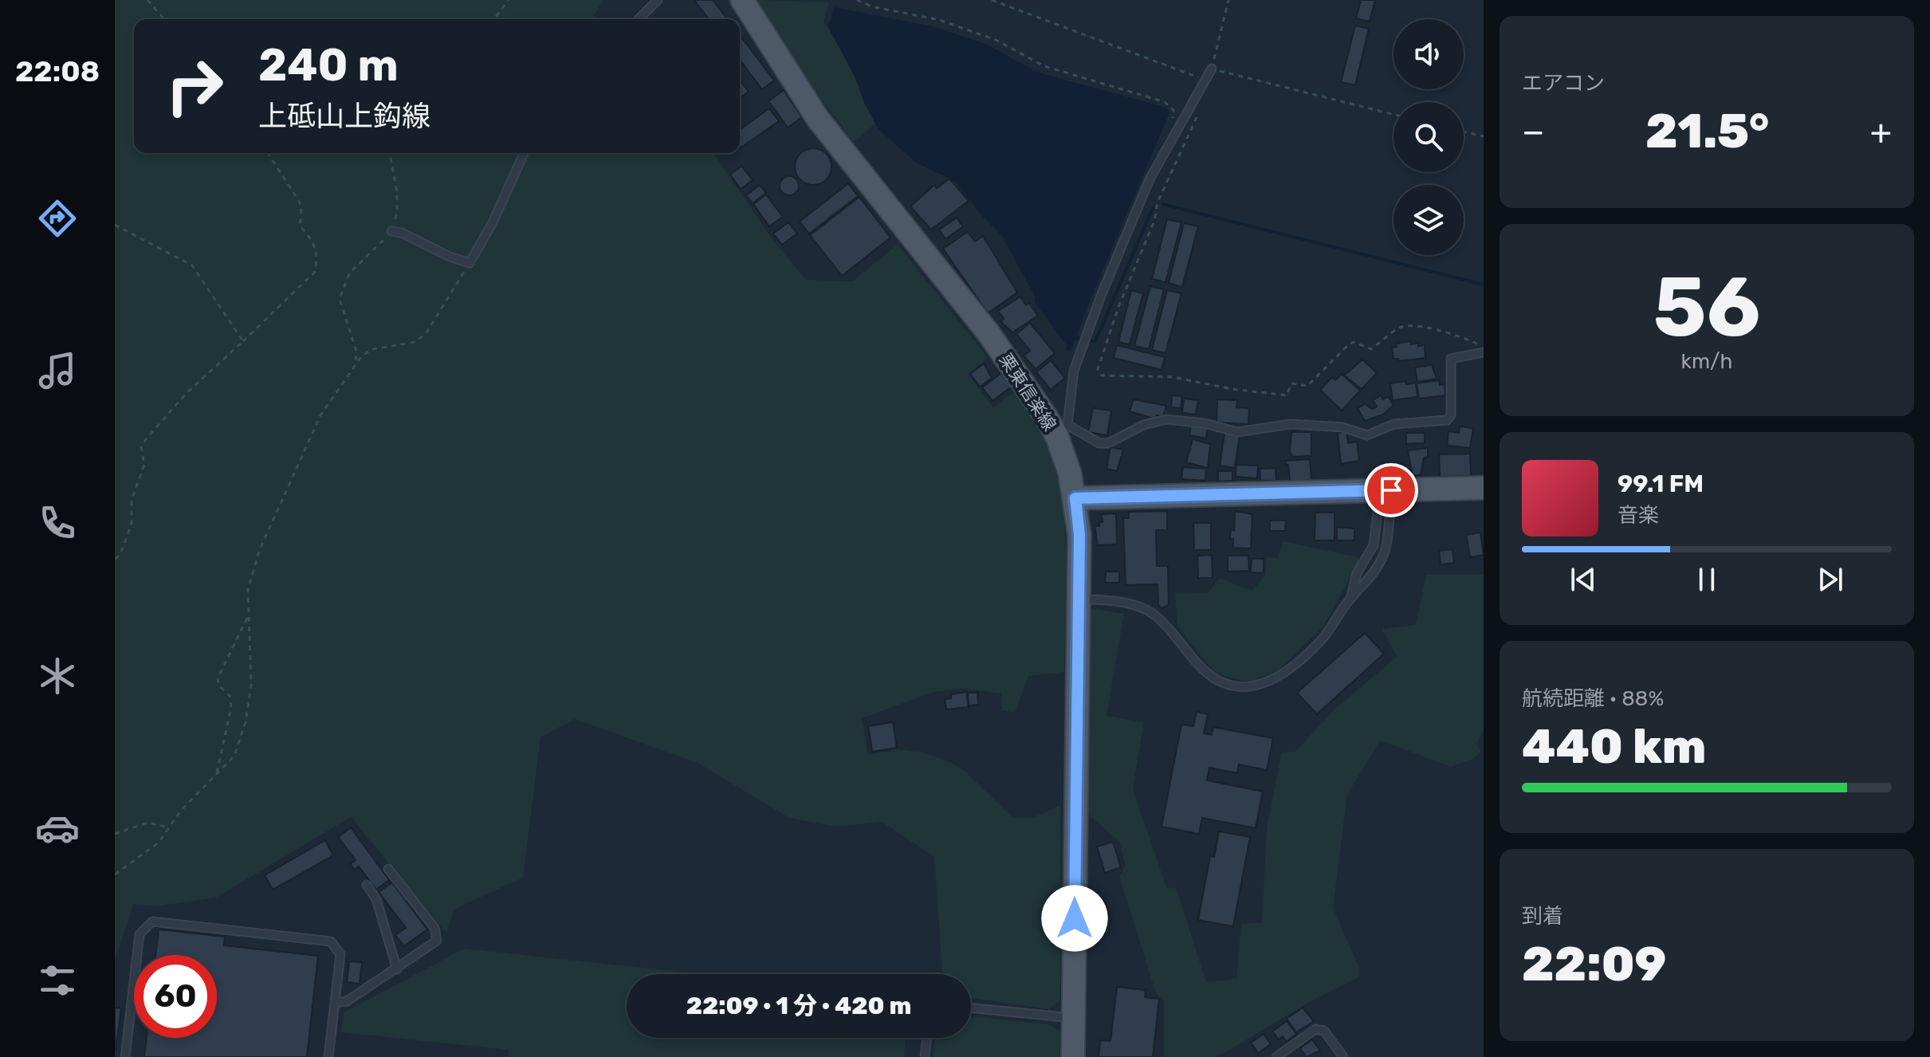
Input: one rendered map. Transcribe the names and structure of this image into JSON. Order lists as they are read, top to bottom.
{
  "streets": {
    "main road": ["栗東信楽線"]
  },
  "page": {
    "tabs": "22:08",
    "tile": [
      "エアコン",
      ["56", "km/h"],
      ["航続距離 · 88%", "440 km"],
      ["到着", "22:09"]
    ],
    "turn": ["240 m", "上砥山上鈎線"],
    "heat": ["−", "21.5°", "+"],
    "song": ["99.1 FM", "音楽"],
    "limit": "60",
    "trip": "22:09 · 1 分 · 420 m"
  }
}
